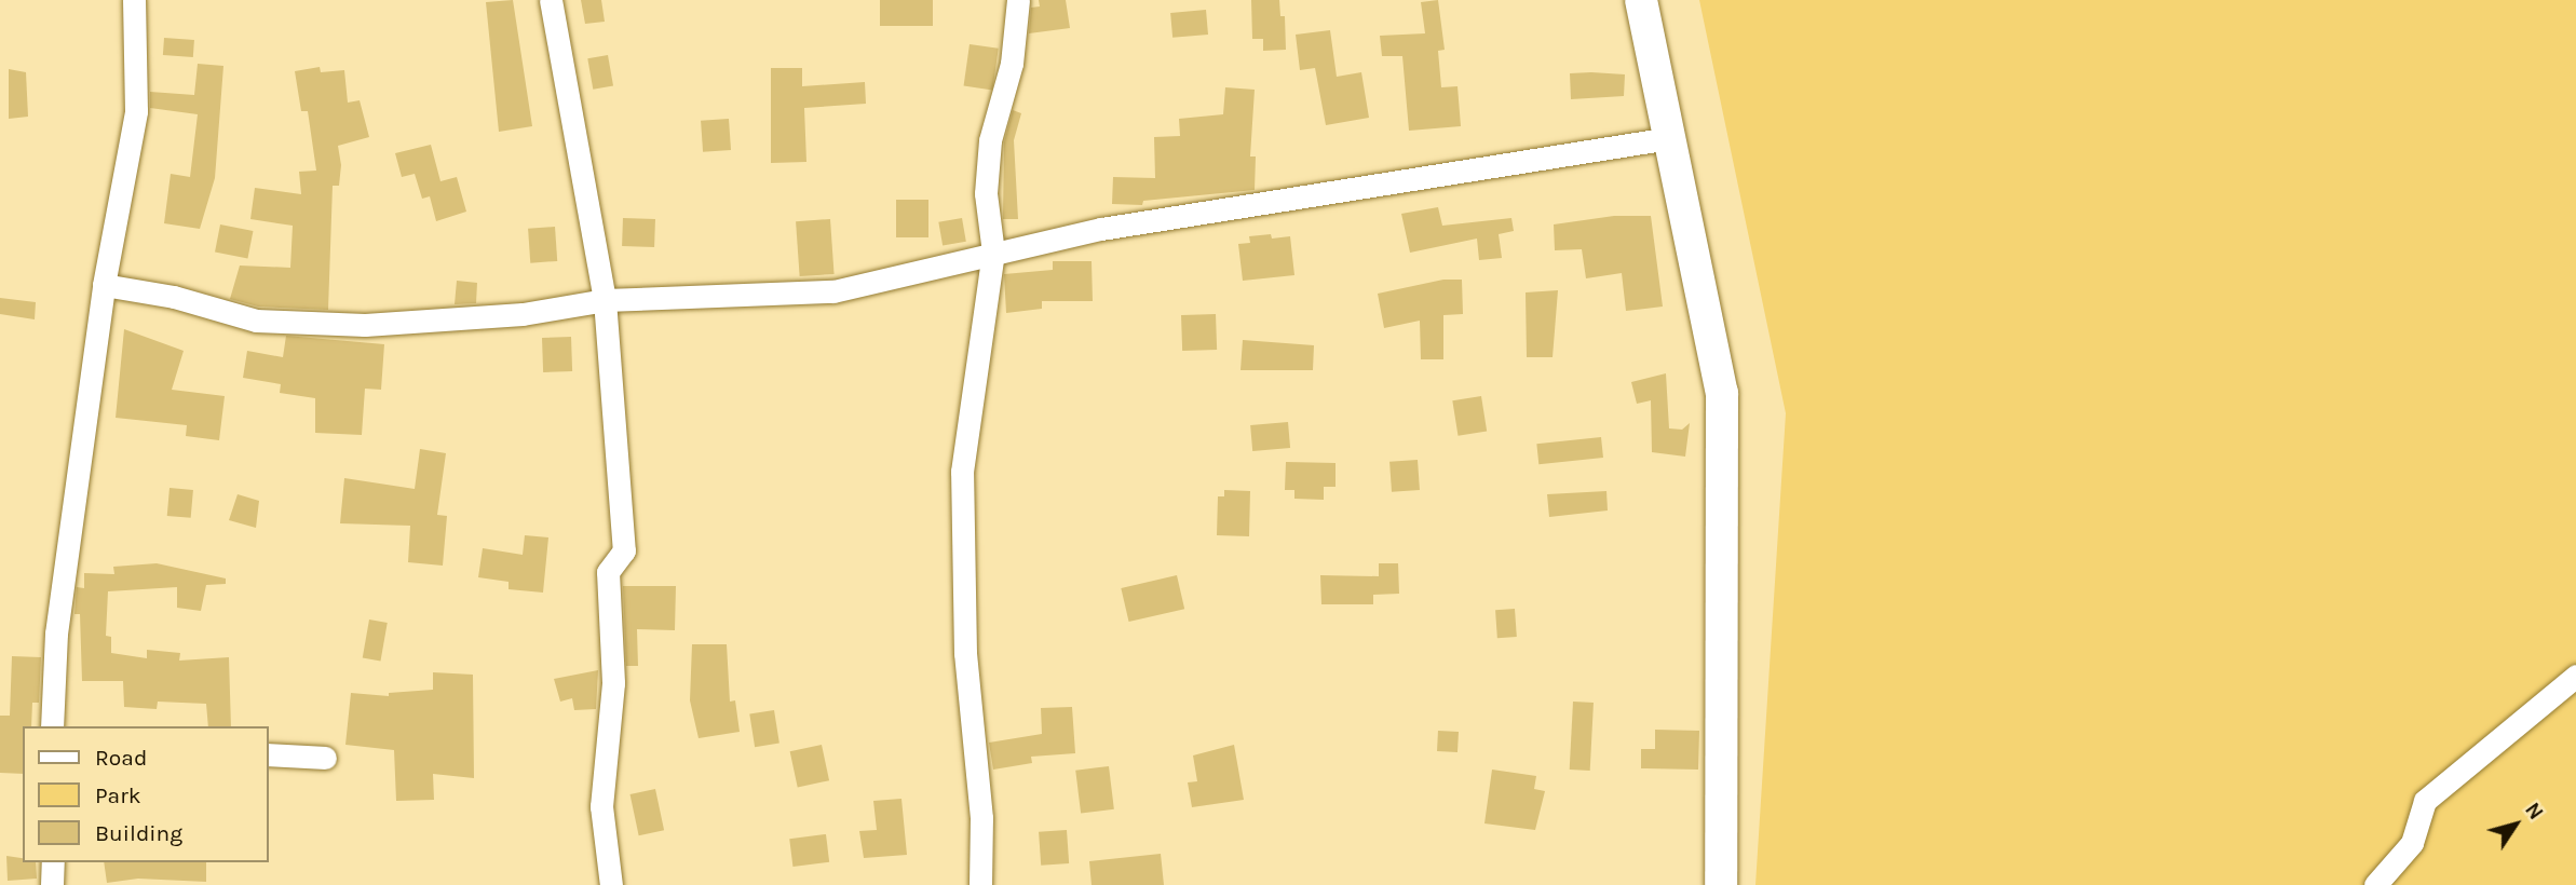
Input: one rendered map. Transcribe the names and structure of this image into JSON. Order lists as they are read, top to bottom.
{
  "legend": ["Road", "Park", "Building"],
  "north": "top right"
}
